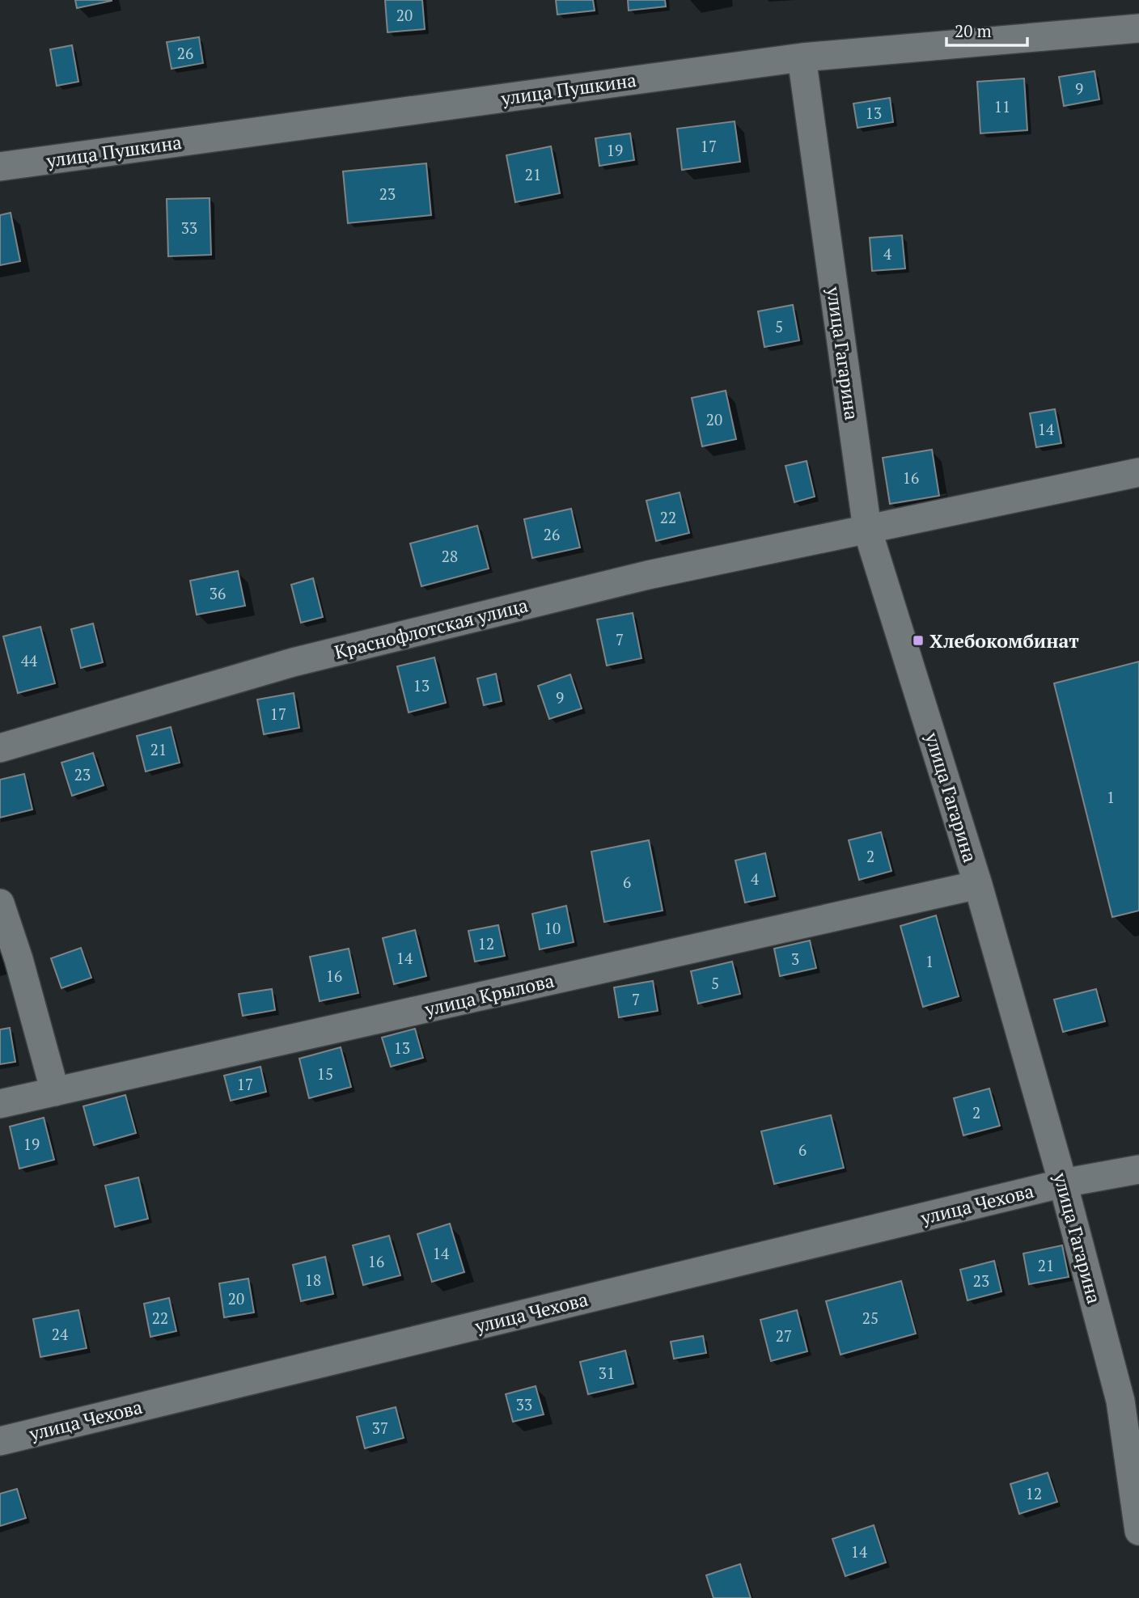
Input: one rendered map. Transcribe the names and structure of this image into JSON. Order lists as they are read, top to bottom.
{
  "streets": {
    "street": [
      "улица Пушкина",
      "улица Гагарина",
      "Краснофлотская улица",
      "улица Крылова",
      "улица Чехова"
    ]
  },
  "crossings": [
    ["улица Пушкина", "улица Гагарина"],
    ["улица Гагарина", "Краснофлотская улица"],
    ["улица Гагарина", "улица Крылова"],
    ["улица Гагарина", "улица Чехова"]
  ],
  "places": {
    "transit": ["Хлебокомбинат"]
  },
  "house_numbers": [
    "20",
    "26",
    "9",
    "11",
    "13",
    "17",
    "19",
    "21",
    "23",
    "33",
    "4",
    "5",
    "20",
    "14",
    "16",
    "22",
    "26",
    "28",
    "36",
    "7",
    "44",
    "13",
    "9",
    "17",
    "21",
    "23",
    "1",
    "2",
    "4",
    "6",
    "10",
    "12",
    "14",
    "3",
    "1",
    "16",
    "5",
    "7",
    "13",
    "15",
    "17",
    "2",
    "19",
    "6",
    "14",
    "16",
    "21",
    "18",
    "23",
    "20",
    "22",
    "25",
    "24",
    "27",
    "31",
    "33",
    "37",
    "12",
    "14"
  ],
  "scale_bar": "20 m"
}
